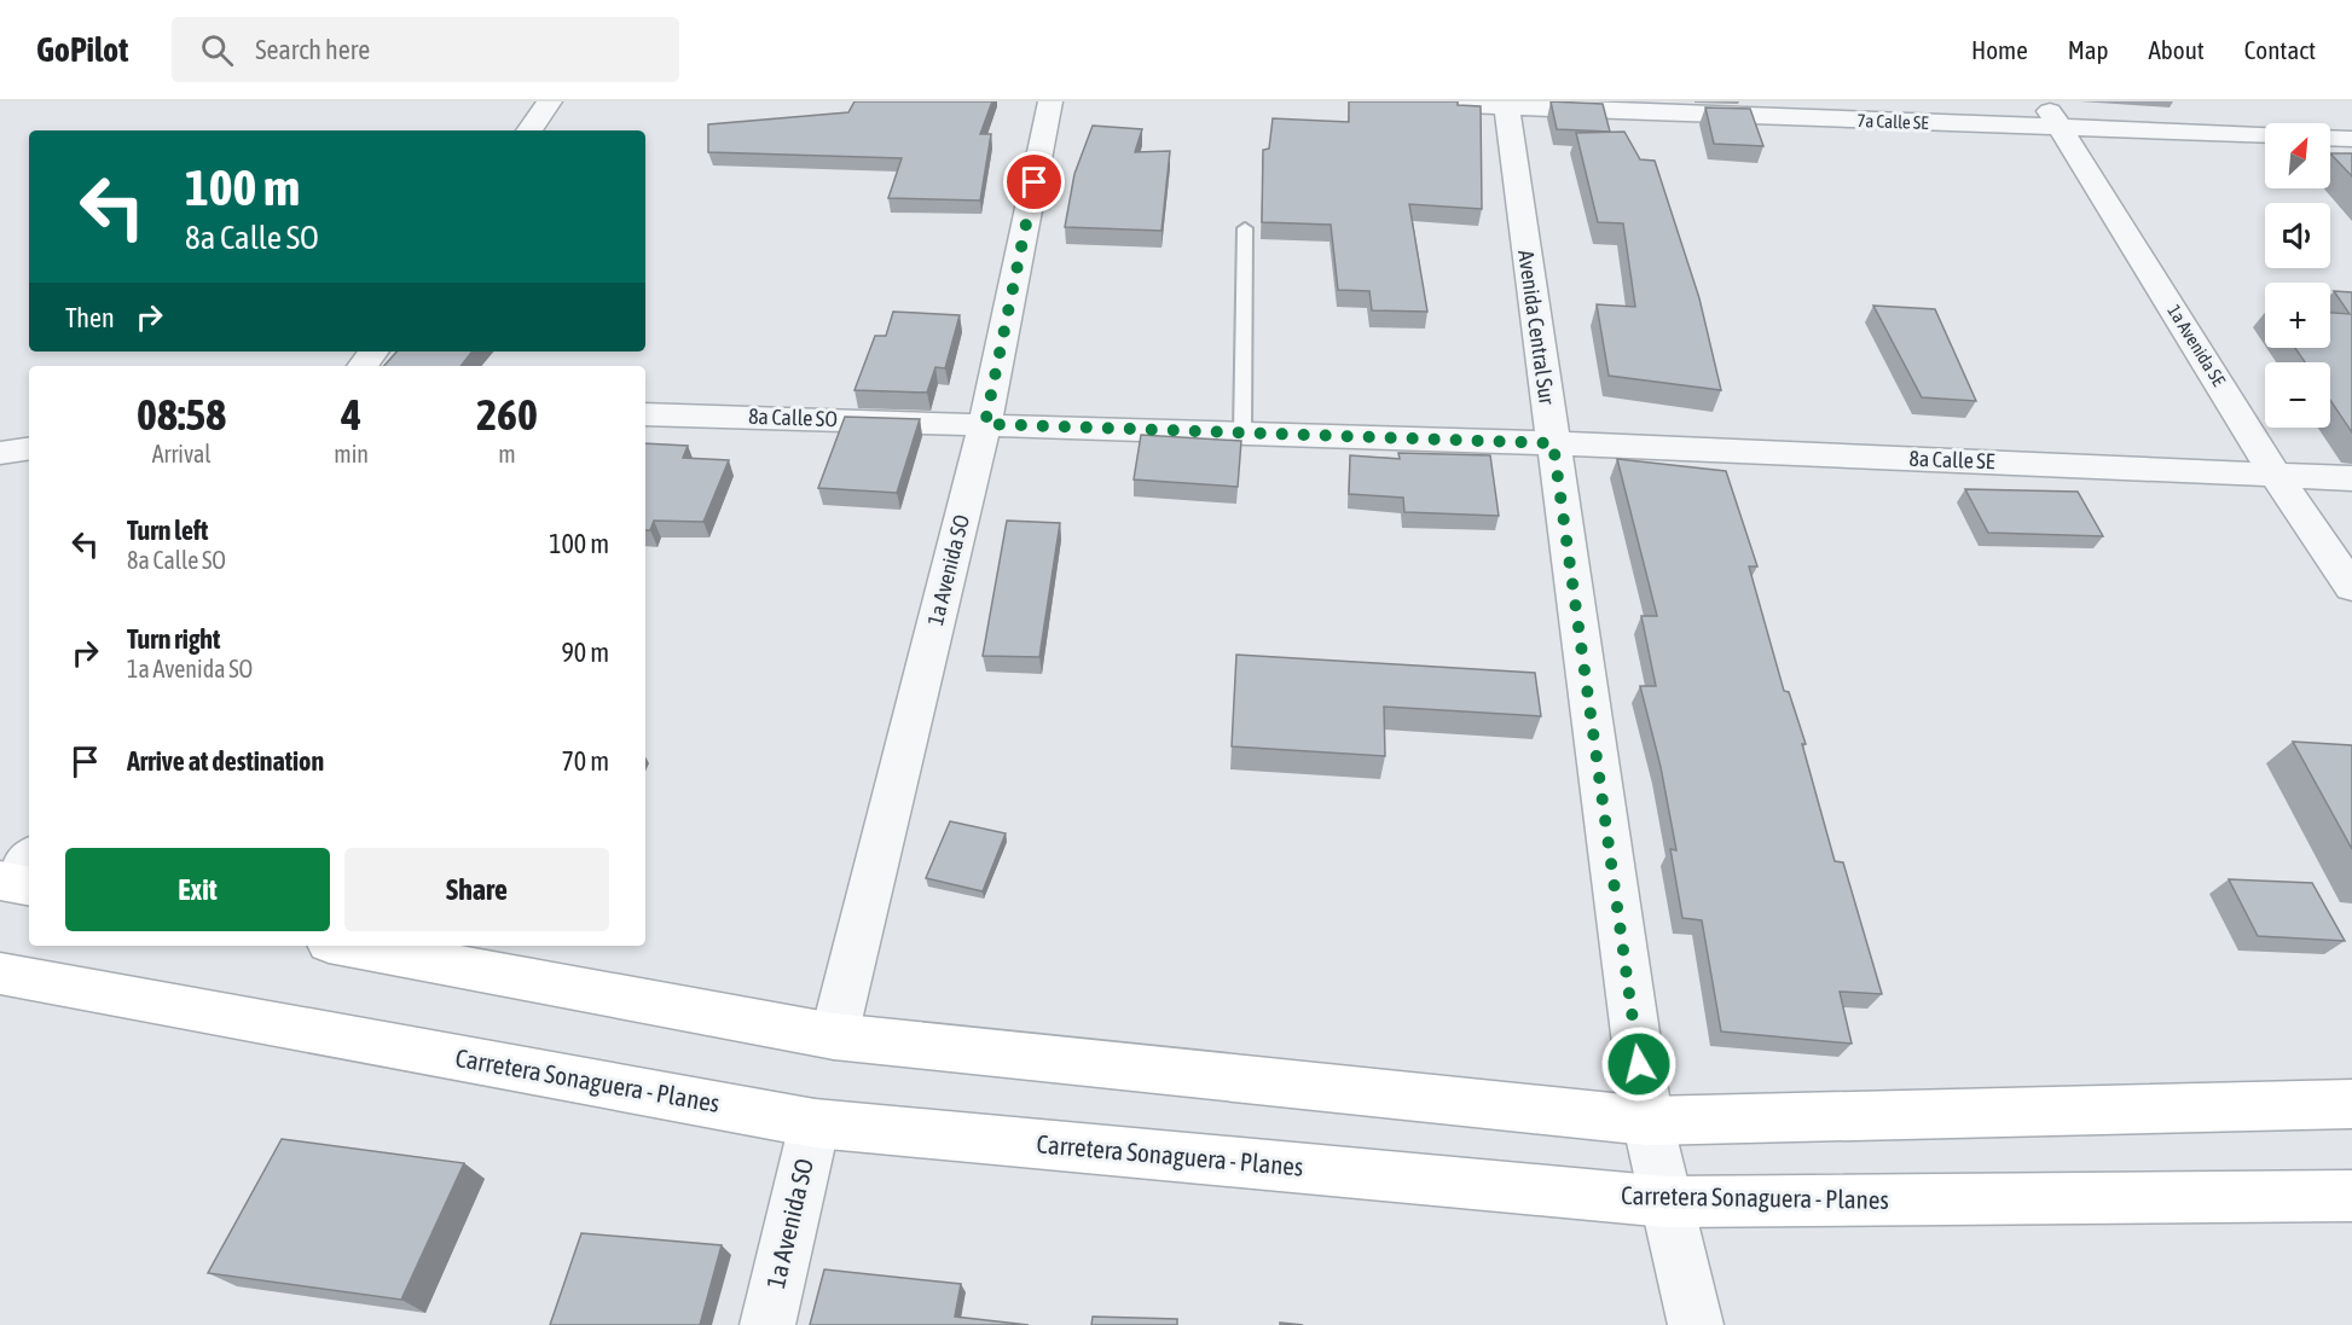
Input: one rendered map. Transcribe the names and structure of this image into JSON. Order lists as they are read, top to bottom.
{
  "streets": {
    "main road": ["Carretera Sonaguera - Planes"],
    "street": [
      "7a Calle SE",
      "Avenida Central Sur",
      "1a Avenida SE",
      "8a Calle SO",
      "8a Calle SE",
      "1a Avenida SO"
    ]
  },
  "crossings": [
    ["7a Calle SE", "Avenida Central Sur"],
    ["7a Calle SE", "1a Avenida SE"],
    ["Avenida Central Sur", "8a Calle SO"],
    ["Avenida Central Sur", "8a Calle SE"],
    ["Avenida Central Sur", "Carretera Sonaguera - Planes"],
    ["1a Avenida SE", "8a Calle SE"],
    ["8a Calle SO", "8a Calle SE"],
    ["8a Calle SO", "1a Avenida SO"],
    ["1a Avenida SO", "Carretera Sonaguera - Planes"]
  ],
  "north": "top right",
  "page": {
    "header": "GoPilot",
    "search": "Search here",
    "nav": [
      "Home",
      "Map",
      "About",
      "Contact"
    ],
    "map_buttons": ["+", "−"],
    "turn": ["100 m", "8a Calle SO"],
    "then": "Then",
    "eta": [
      "08:58",
      "Arrival",
      "4",
      "min",
      "260",
      "m"
    ],
    "list": [
      {
        "name": "Turn left",
        "note": "8a Calle SO",
        "value": "100 m"
      },
      {
        "name": "Turn right",
        "note": "1a Avenida SO",
        "value": "90 m"
      },
      {
        "name": "Arrive at destination",
        "value": "70 m"
      }
    ],
    "buttons": ["Exit", "Share"]
  }
}
